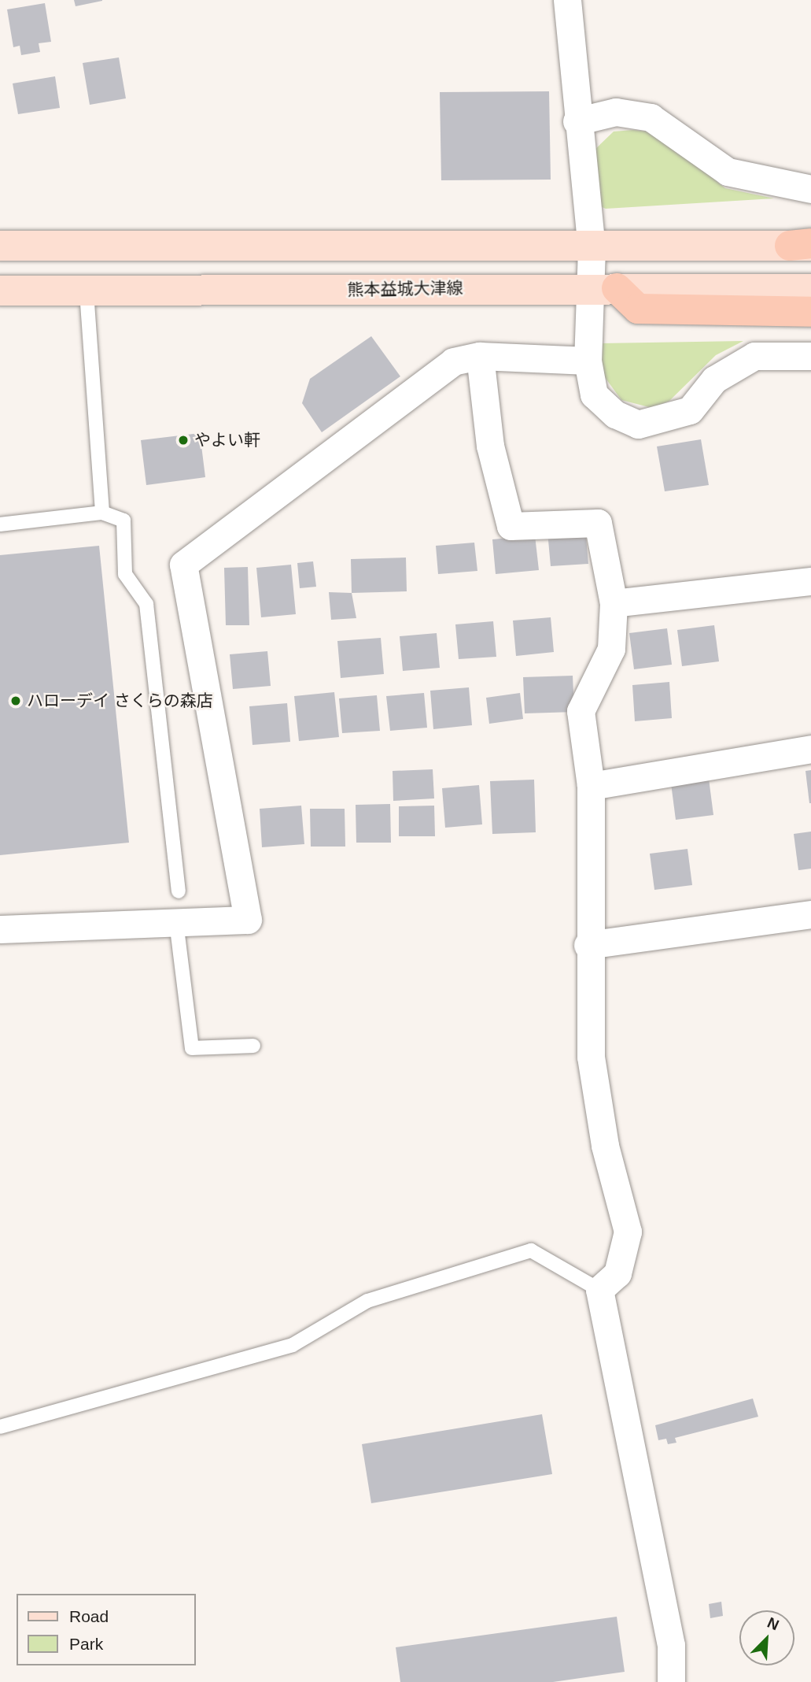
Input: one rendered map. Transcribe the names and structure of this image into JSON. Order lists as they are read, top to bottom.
{
  "streets": {
    "main road": ["熊本益城大津線"]
  },
  "places": ["やよい軒", "ハローデイ さくらの森店"],
  "legend": ["Road", "Park"],
  "north": "top right"
}
